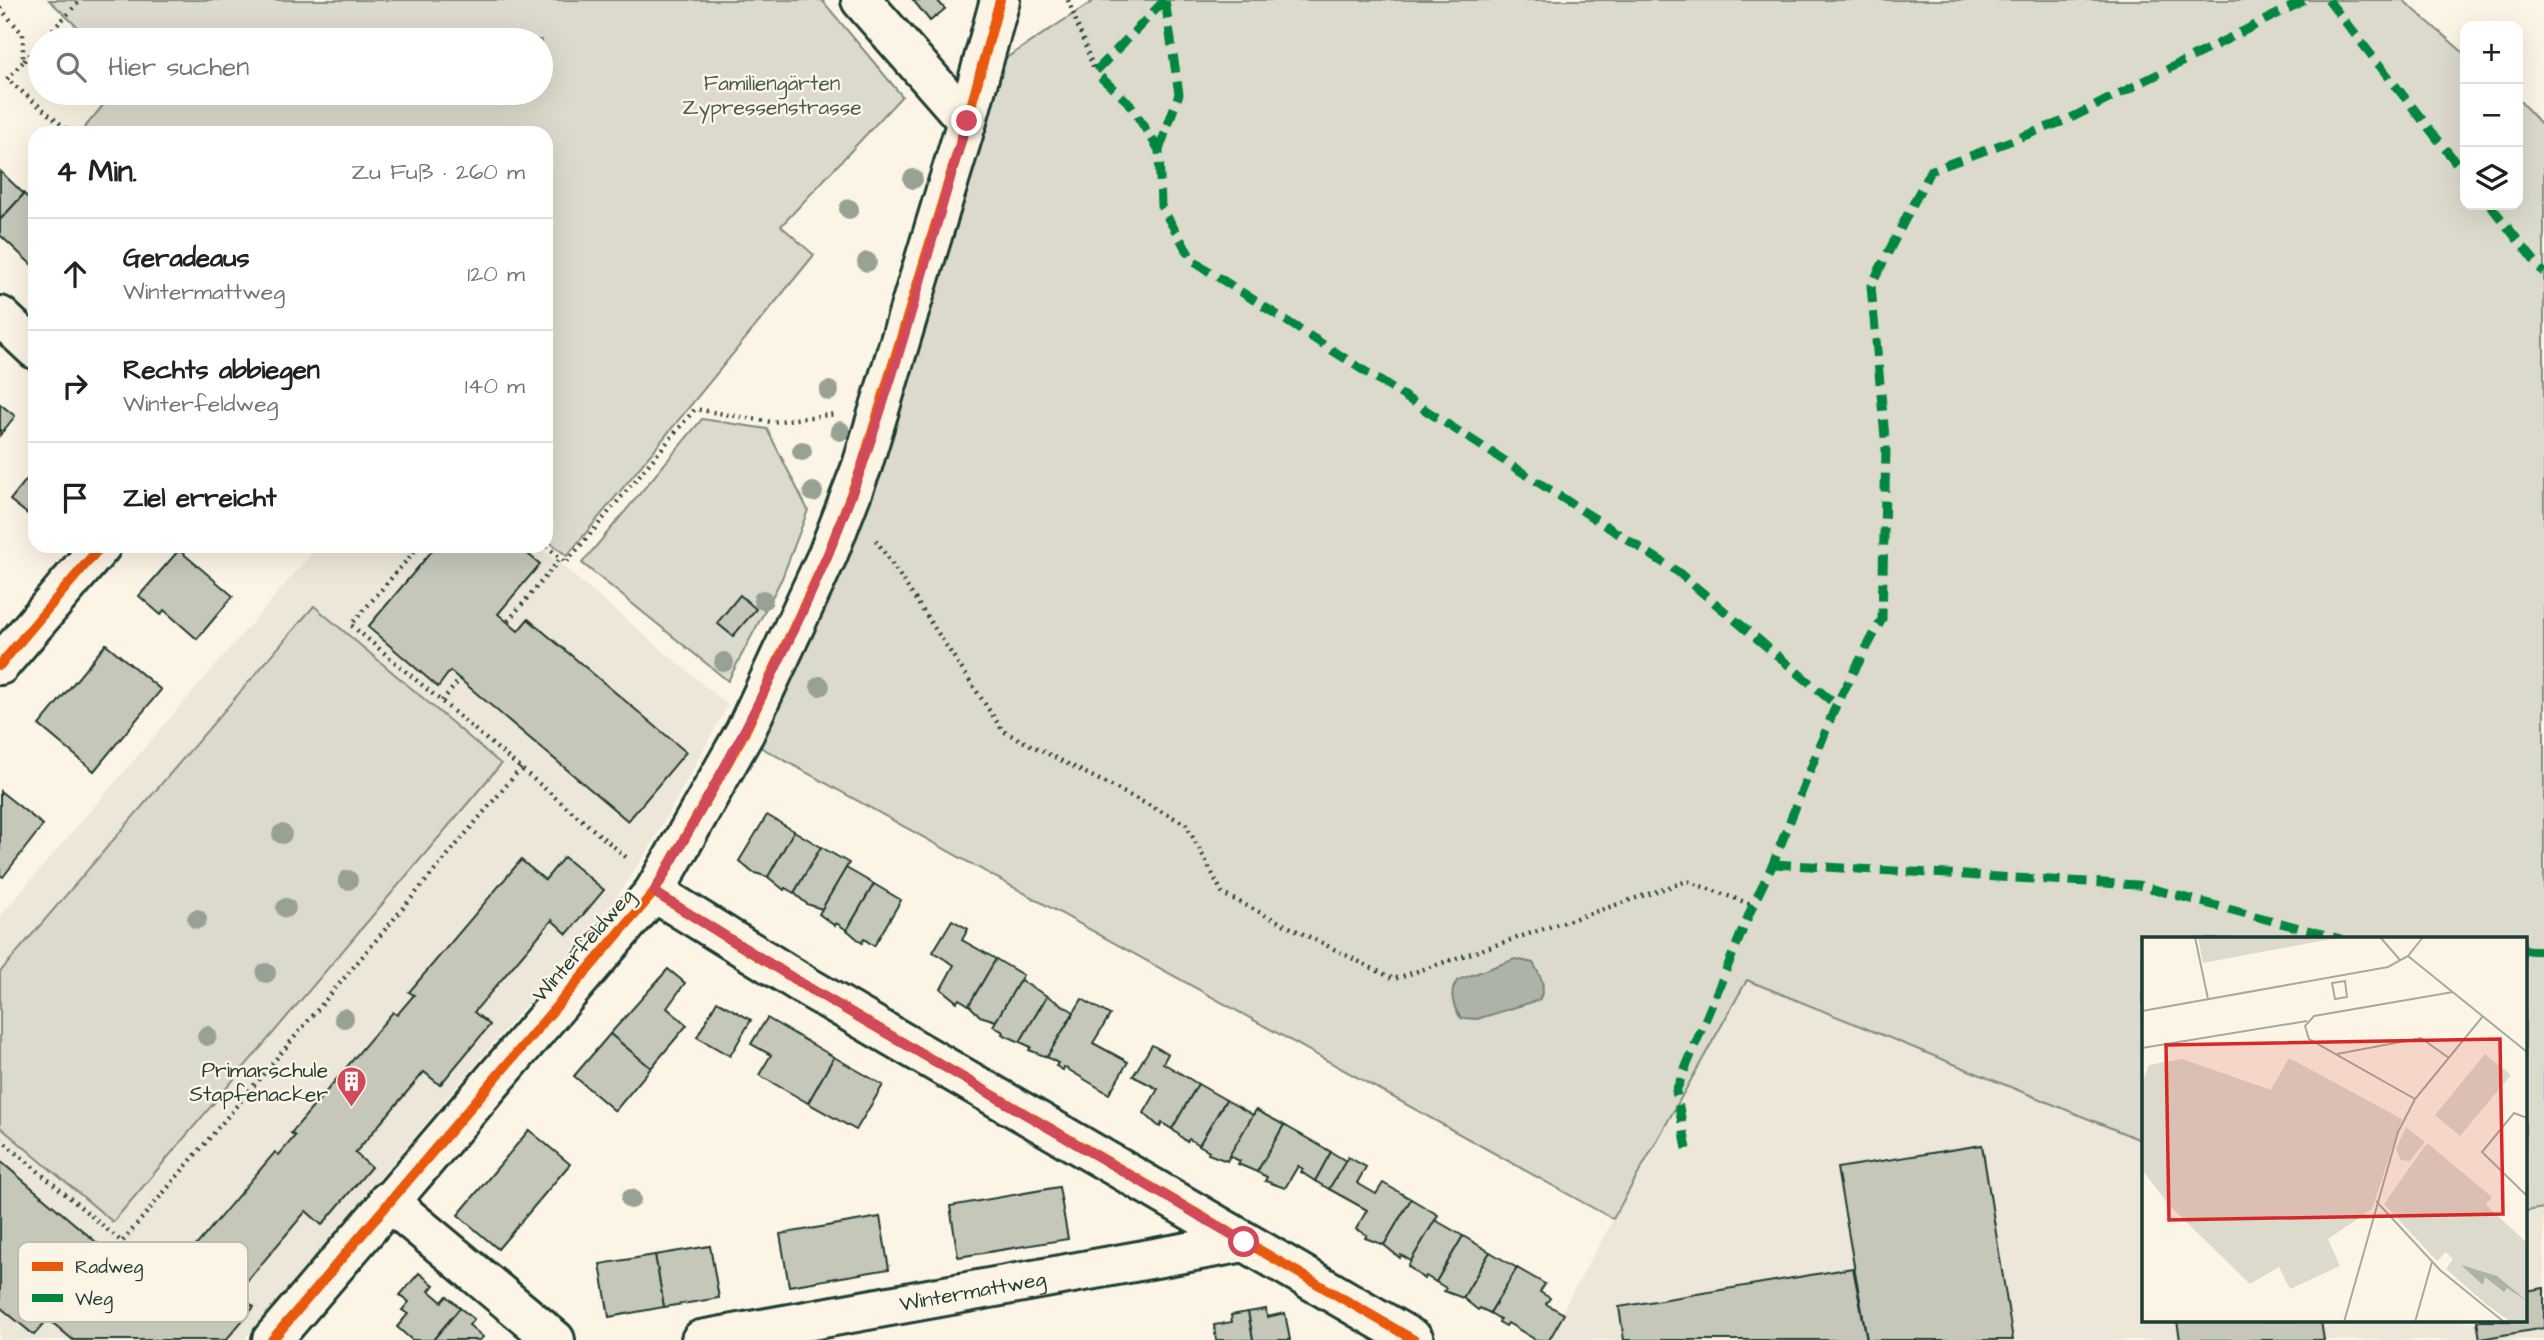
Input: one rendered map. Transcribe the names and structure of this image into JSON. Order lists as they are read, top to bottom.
{
  "streets": {
    "street": ["Winterfeldweg", "Wintermattweg"]
  },
  "parks": ["Familiengärten Zypressenstrasse"],
  "places": {
    "building": ["Primarschule Stapfenacker"]
  },
  "legend": ["Radweg", "Weg"],
  "page": {
    "map_buttons": ["+", "−"],
    "search": "Hier suchen",
    "heading": ["4 Min.", "Zu Fuß · 260 m"],
    "list": [
      ["Geradeaus", "Wintermattweg", "120 m"],
      ["Rechts abbiegen", "Winterfeldweg", "140 m"],
      "Ziel erreicht"
    ]
  }
}
